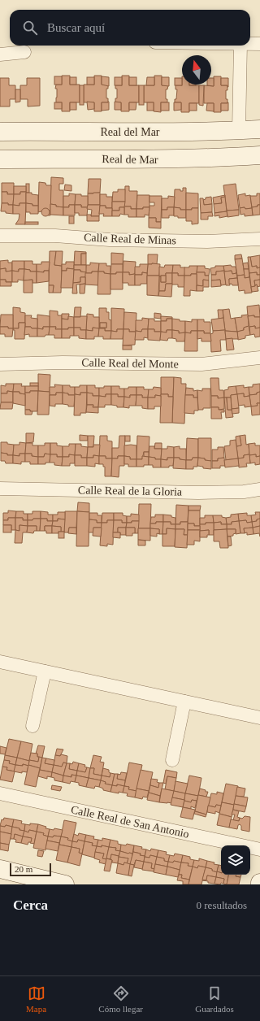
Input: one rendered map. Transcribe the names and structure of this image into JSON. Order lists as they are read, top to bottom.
{
  "streets": {
    "street": [
      "Real del Mar",
      "Real de Mar",
      "Calle Real de Minas",
      "Calle Real del Monte",
      "Calle Real de la Gloria",
      "Calle Real de San Antonio"
    ]
  },
  "scale_bar": "20 m",
  "north": "top",
  "page": {
    "search": "Buscar aquí",
    "scale": "20 m",
    "heading": ["Cerca", "0 resultados"],
    "nav": ["Mapa", "Cómo llegar", "Guardados"]
  }
}
